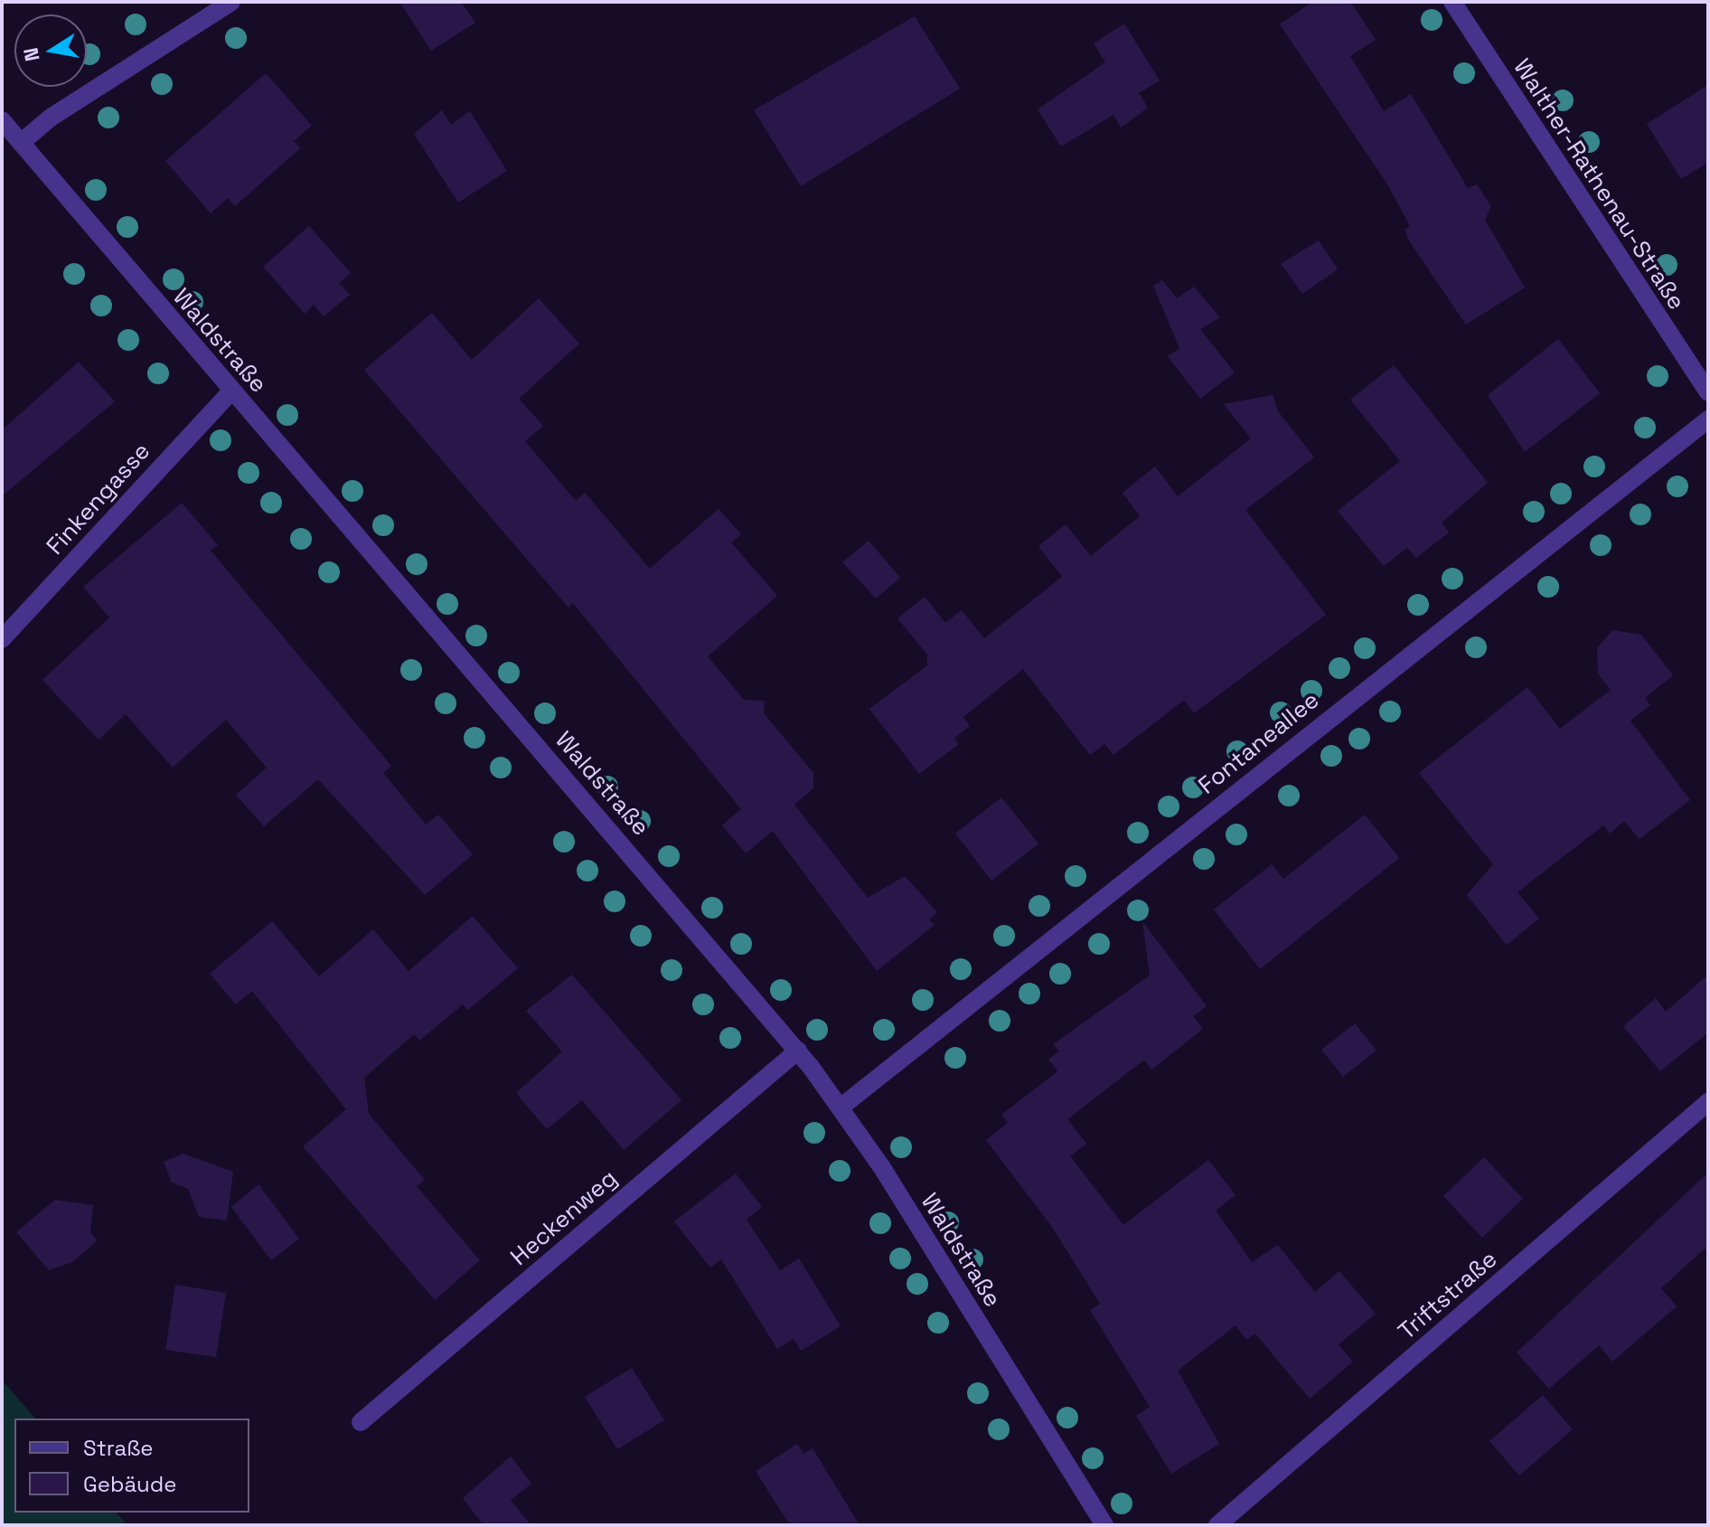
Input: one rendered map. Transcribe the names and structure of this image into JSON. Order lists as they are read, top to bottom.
{
  "streets": {
    "street": [
      "Walther-Rathenau-Straße",
      "Waldstraße",
      "Finkengasse",
      "Fontaneallee",
      "Heckenweg",
      "Triftstraße"
    ]
  },
  "crossings": [
    ["Waldstraße", "Finkengasse"],
    ["Waldstraße", "Fontaneallee"],
    ["Waldstraße", "Heckenweg"]
  ],
  "legend": ["Straße", "Gebäude"],
  "north": "left"
}
